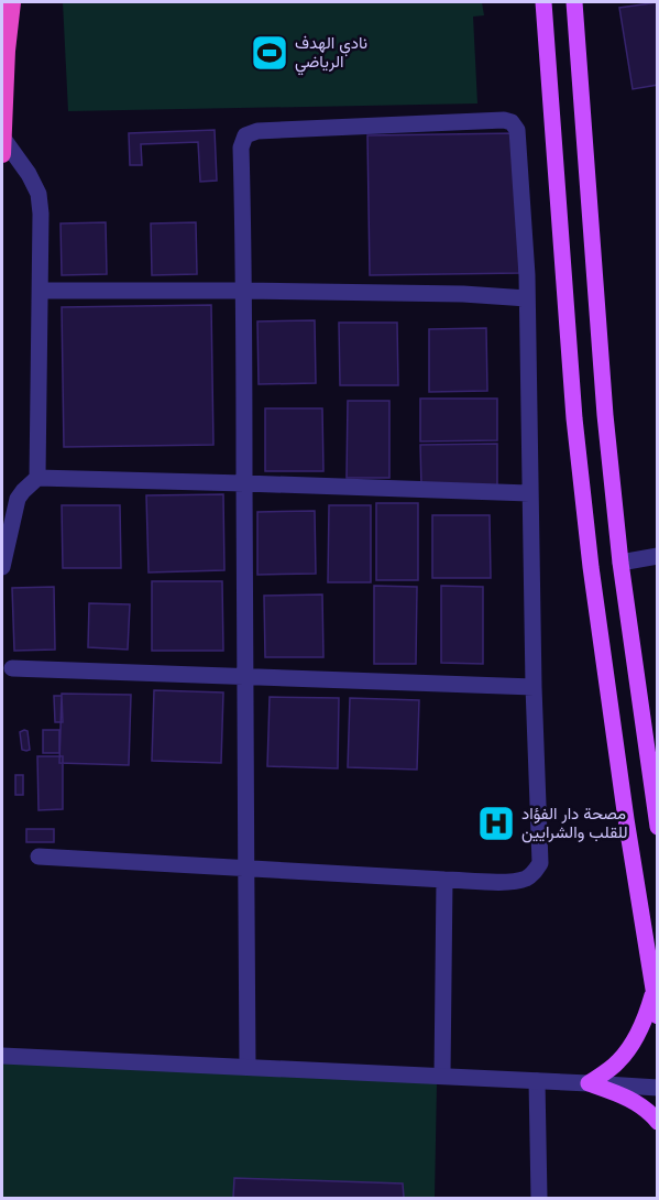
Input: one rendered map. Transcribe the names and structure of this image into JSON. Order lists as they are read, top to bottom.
{
  "places": {
    "sports": ["نادي الهدف الرياضي"],
    "hospital": ["مصحة دار الفؤاد للقلب والشرايين"]
  }
}
